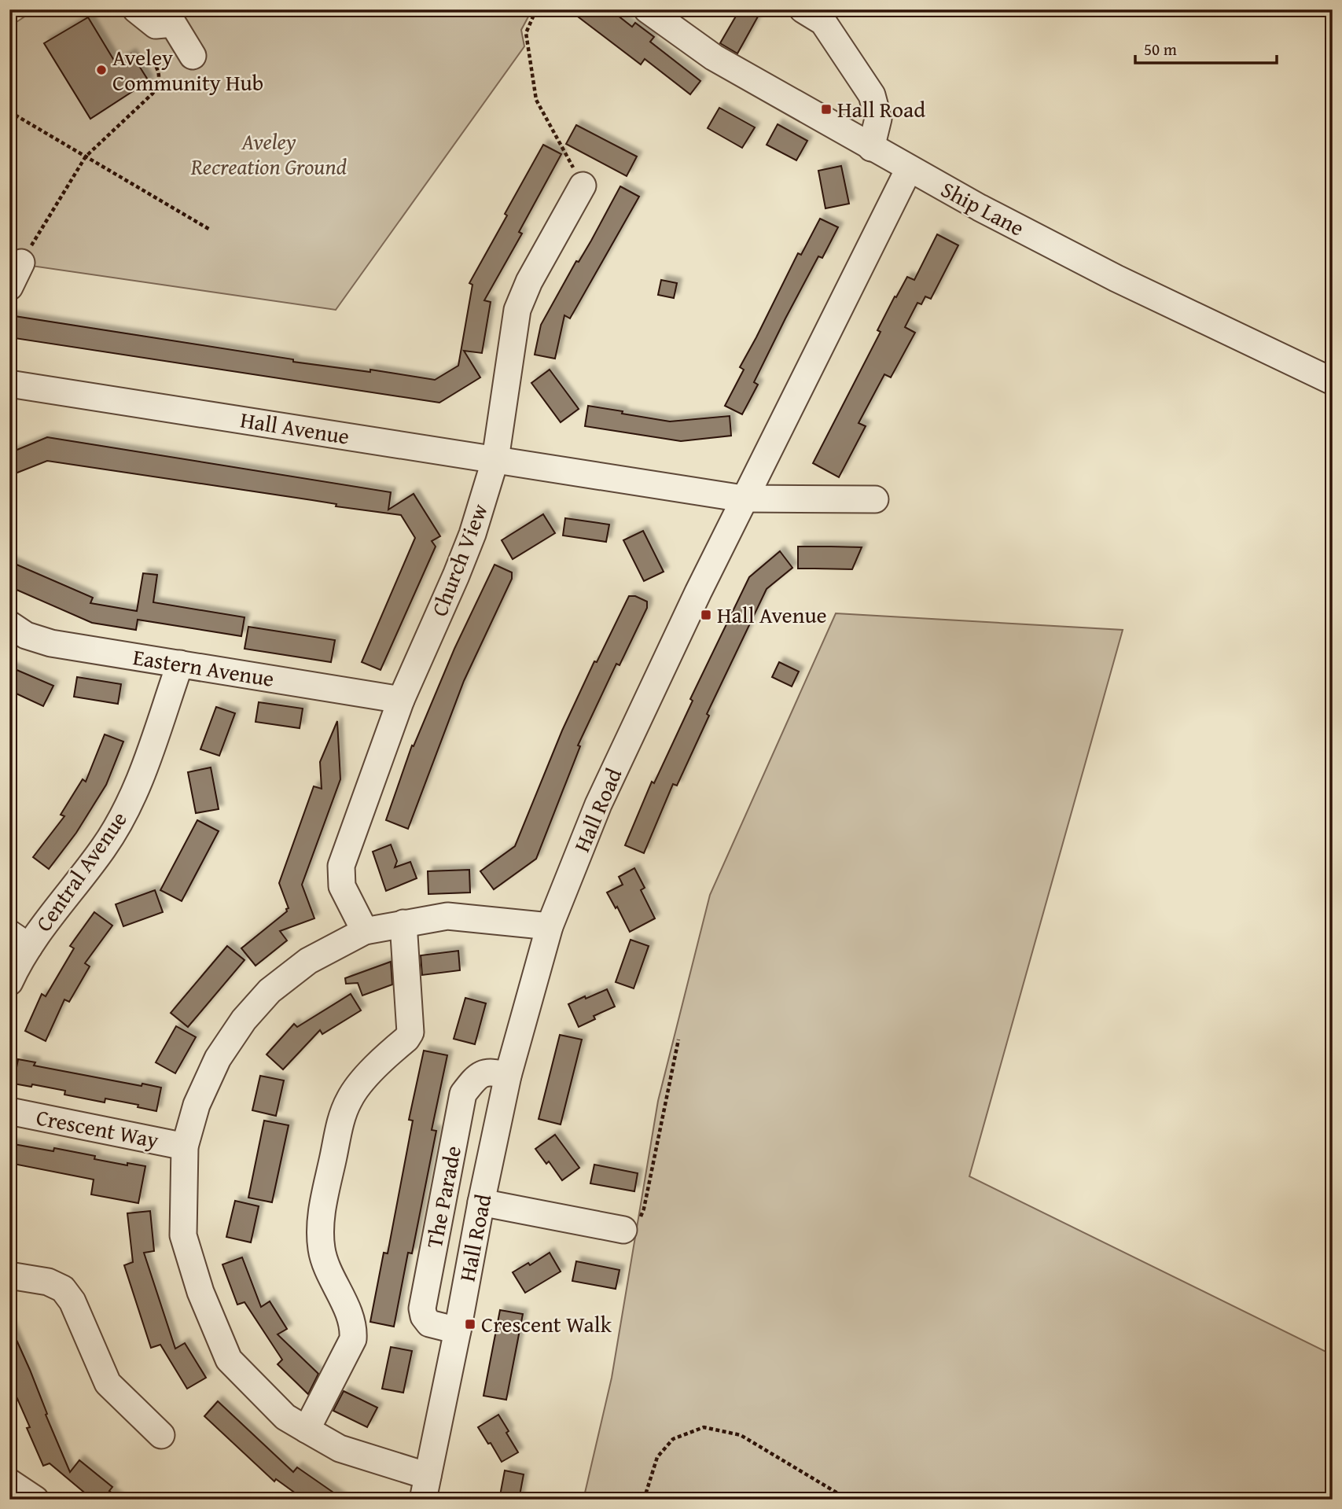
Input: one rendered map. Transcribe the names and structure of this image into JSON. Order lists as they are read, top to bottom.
{
  "streets": {
    "street": [
      "Ship Lane",
      "Hall Avenue",
      "Church View",
      "Eastern Avenue",
      "Hall Road",
      "Central Avenue",
      "Crescent Way",
      "The Parade"
    ]
  },
  "crossings": [
    ["Ship Lane", "Hall Road"],
    ["Hall Avenue", "Church View"],
    ["Hall Avenue", "Hall Road"],
    ["Church View", "Eastern Avenue"],
    ["Eastern Avenue", "Central Avenue"],
    ["Hall Road", "The Parade"]
  ],
  "parks": ["Aveley Recreation Ground"],
  "places": {
    "other": ["Aveley Community Hub"],
    "transit": ["Hall Road", "Hall Avenue", "Crescent Walk"]
  },
  "scale_bar": "50 m"
}
